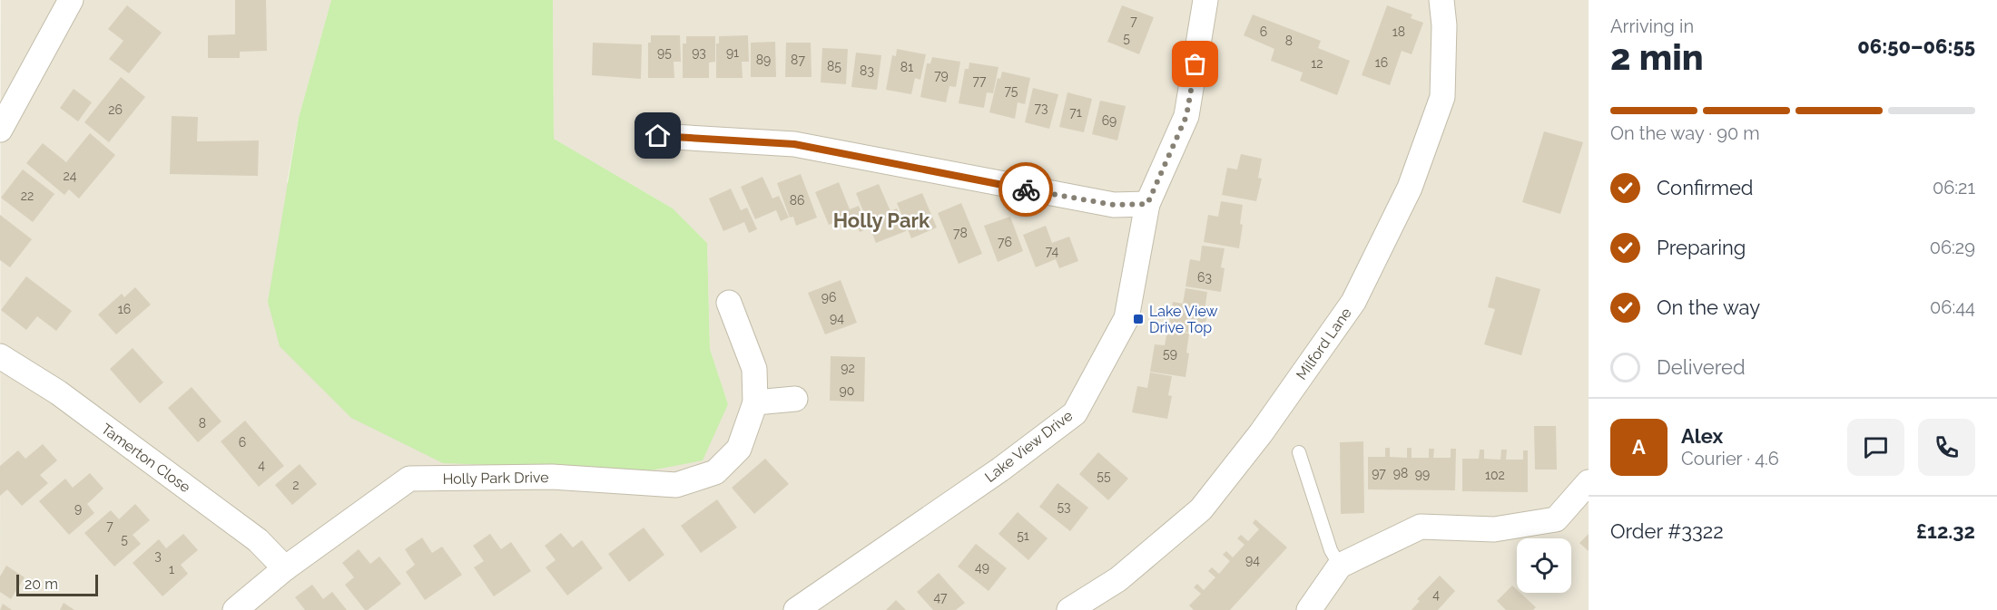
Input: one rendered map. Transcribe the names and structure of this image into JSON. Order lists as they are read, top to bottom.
{
  "streets": {
    "street": [
      "Milford Lane",
      "Lake View Drive",
      "Tamerton Close",
      "Holly Park Drive"
    ]
  },
  "crossings": [
    ["Tamerton Close", "Holly Park Drive"]
  ],
  "districts": ["Holly Park"],
  "places": {
    "transit": ["Lake View Drive Top"]
  },
  "house_numbers": [
    "7",
    "6",
    "18",
    "5",
    "8",
    "95",
    "93",
    "91",
    "89",
    "87",
    "16",
    "12",
    "85",
    "81",
    "83",
    "79",
    "77",
    "75",
    "73",
    "26",
    "71",
    "69",
    "24",
    "22",
    "86",
    "78",
    "76",
    "74",
    "63",
    "96",
    "16",
    "94",
    "59",
    "92",
    "90",
    "8",
    "6",
    "4",
    "97",
    "98",
    "99",
    "102",
    "55",
    "2",
    "53",
    "9",
    "7",
    "51",
    "5",
    "3",
    "94",
    "49",
    "1",
    "4",
    "47"
  ],
  "scale_bar": "20 m",
  "page": {
    "heading": ["2 min", "Arriving in", "06:50–06:55"],
    "panel": [
      "Alex",
      "Courier · 4.6",
      "Order #3322",
      "£12.32"
    ],
    "bar": "On the way · 90 m",
    "list": [
      ["Confirmed", "06:21"],
      ["Preparing", "06:29"],
      ["On the way", "06:44"],
      "Delivered"
    ],
    "round": "A",
    "scale": "20 m"
  }
}
